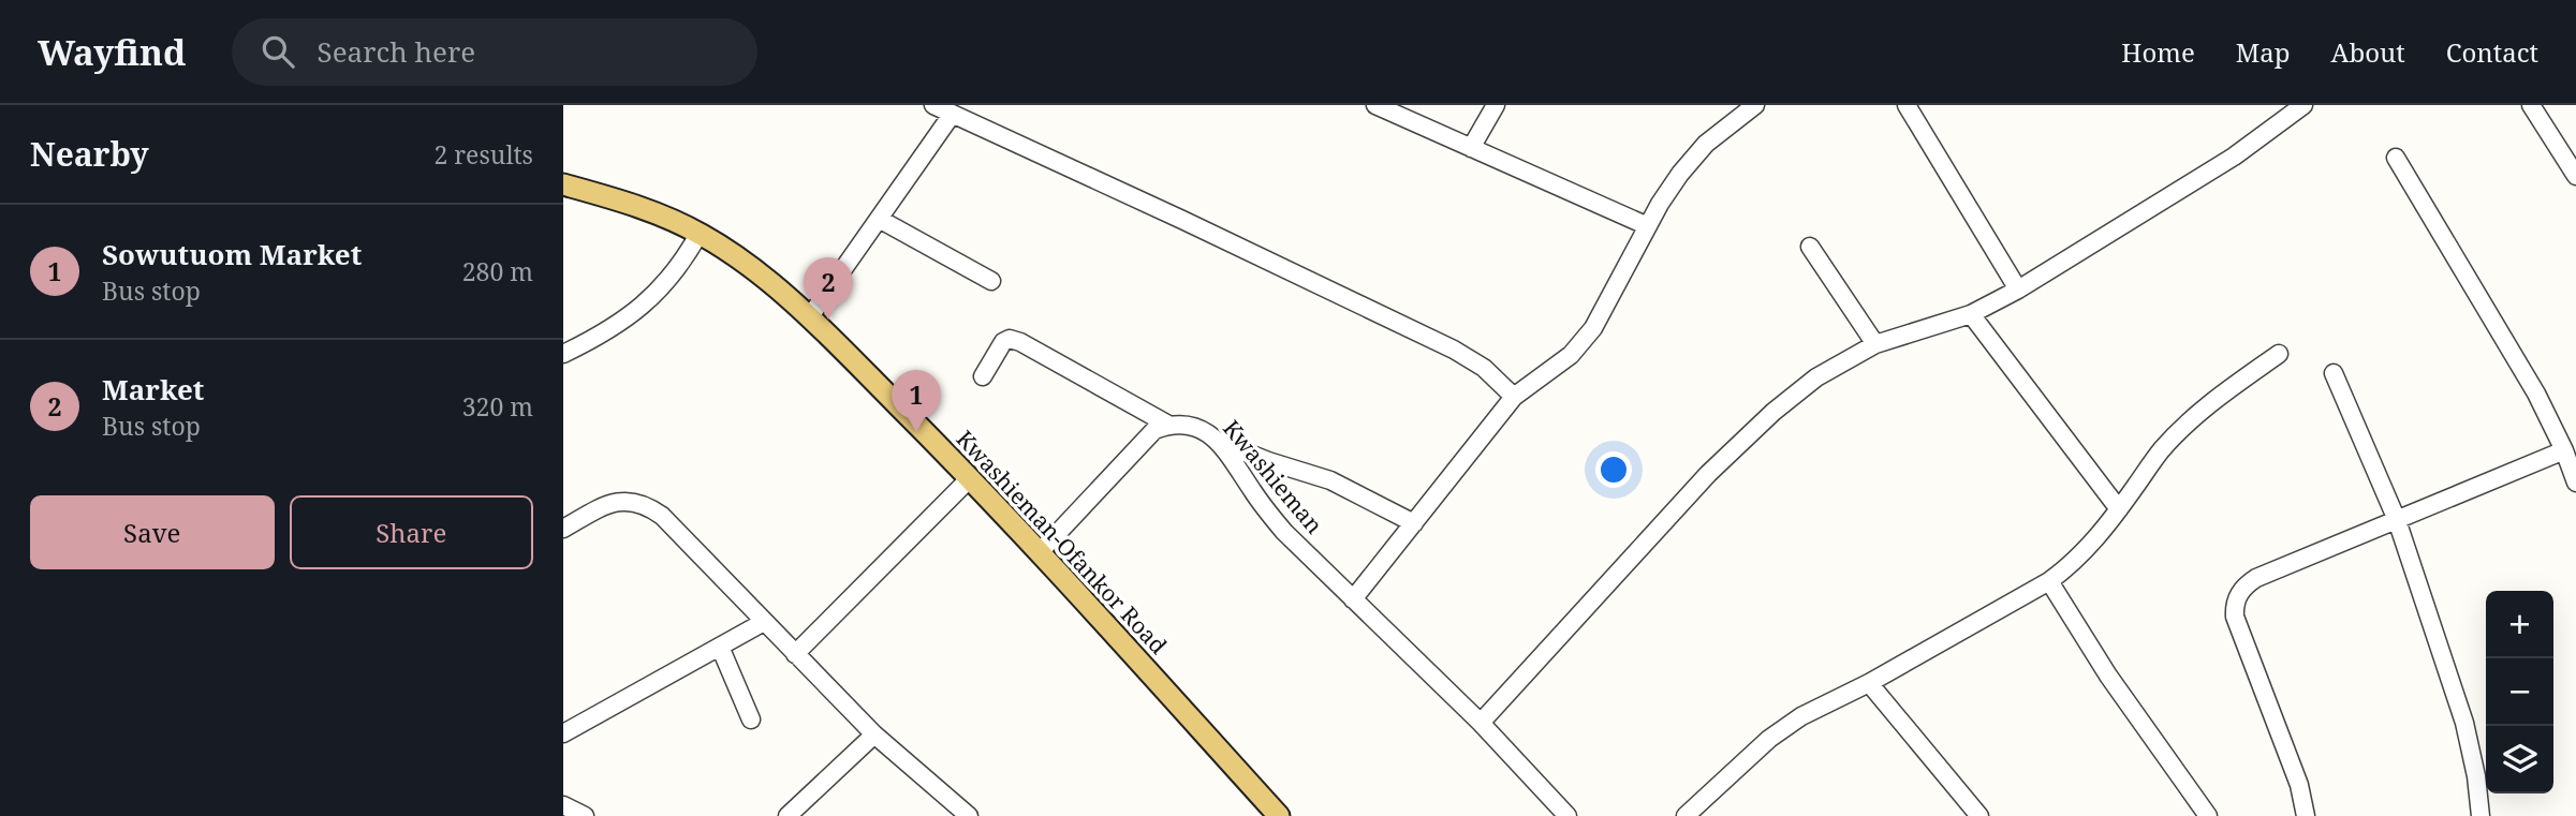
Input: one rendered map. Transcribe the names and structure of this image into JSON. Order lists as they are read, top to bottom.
{
  "streets": {
    "main road": ["Kwashieman-Ofankor Road"],
    "street": ["Kwashieman"]
  },
  "page": {
    "header": "Wayfind",
    "search": "Search here",
    "nav": [
      "Home",
      "Map",
      "About",
      "Contact"
    ],
    "heading": ["Nearby", "2 results"],
    "list": [
      {
        "mark": "1",
        "name": "Sowutuom Market",
        "note": "Bus stop",
        "value": "280 m"
      },
      {
        "mark": "2",
        "name": "Market",
        "note": "Bus stop",
        "value": "320 m"
      }
    ],
    "pins": ["2", "1"],
    "buttons": ["Save", "Share"],
    "map_buttons": ["+", "−"]
  }
}
